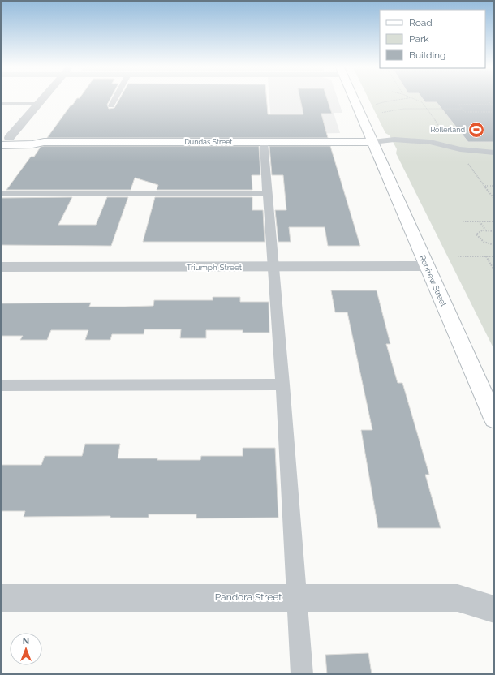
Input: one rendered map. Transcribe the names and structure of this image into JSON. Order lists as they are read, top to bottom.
{
  "streets": {
    "street": [
      "Dundas Street",
      "Triumph Street",
      "Renfrew Street",
      "Pandora Street"
    ]
  },
  "crossings": [
    ["Dundas Street", "Renfrew Street"],
    ["Triumph Street", "Renfrew Street"]
  ],
  "places": {
    "sports": ["Rollerland"]
  },
  "legend": ["Road", "Park", "Building"],
  "north": "top"
}
